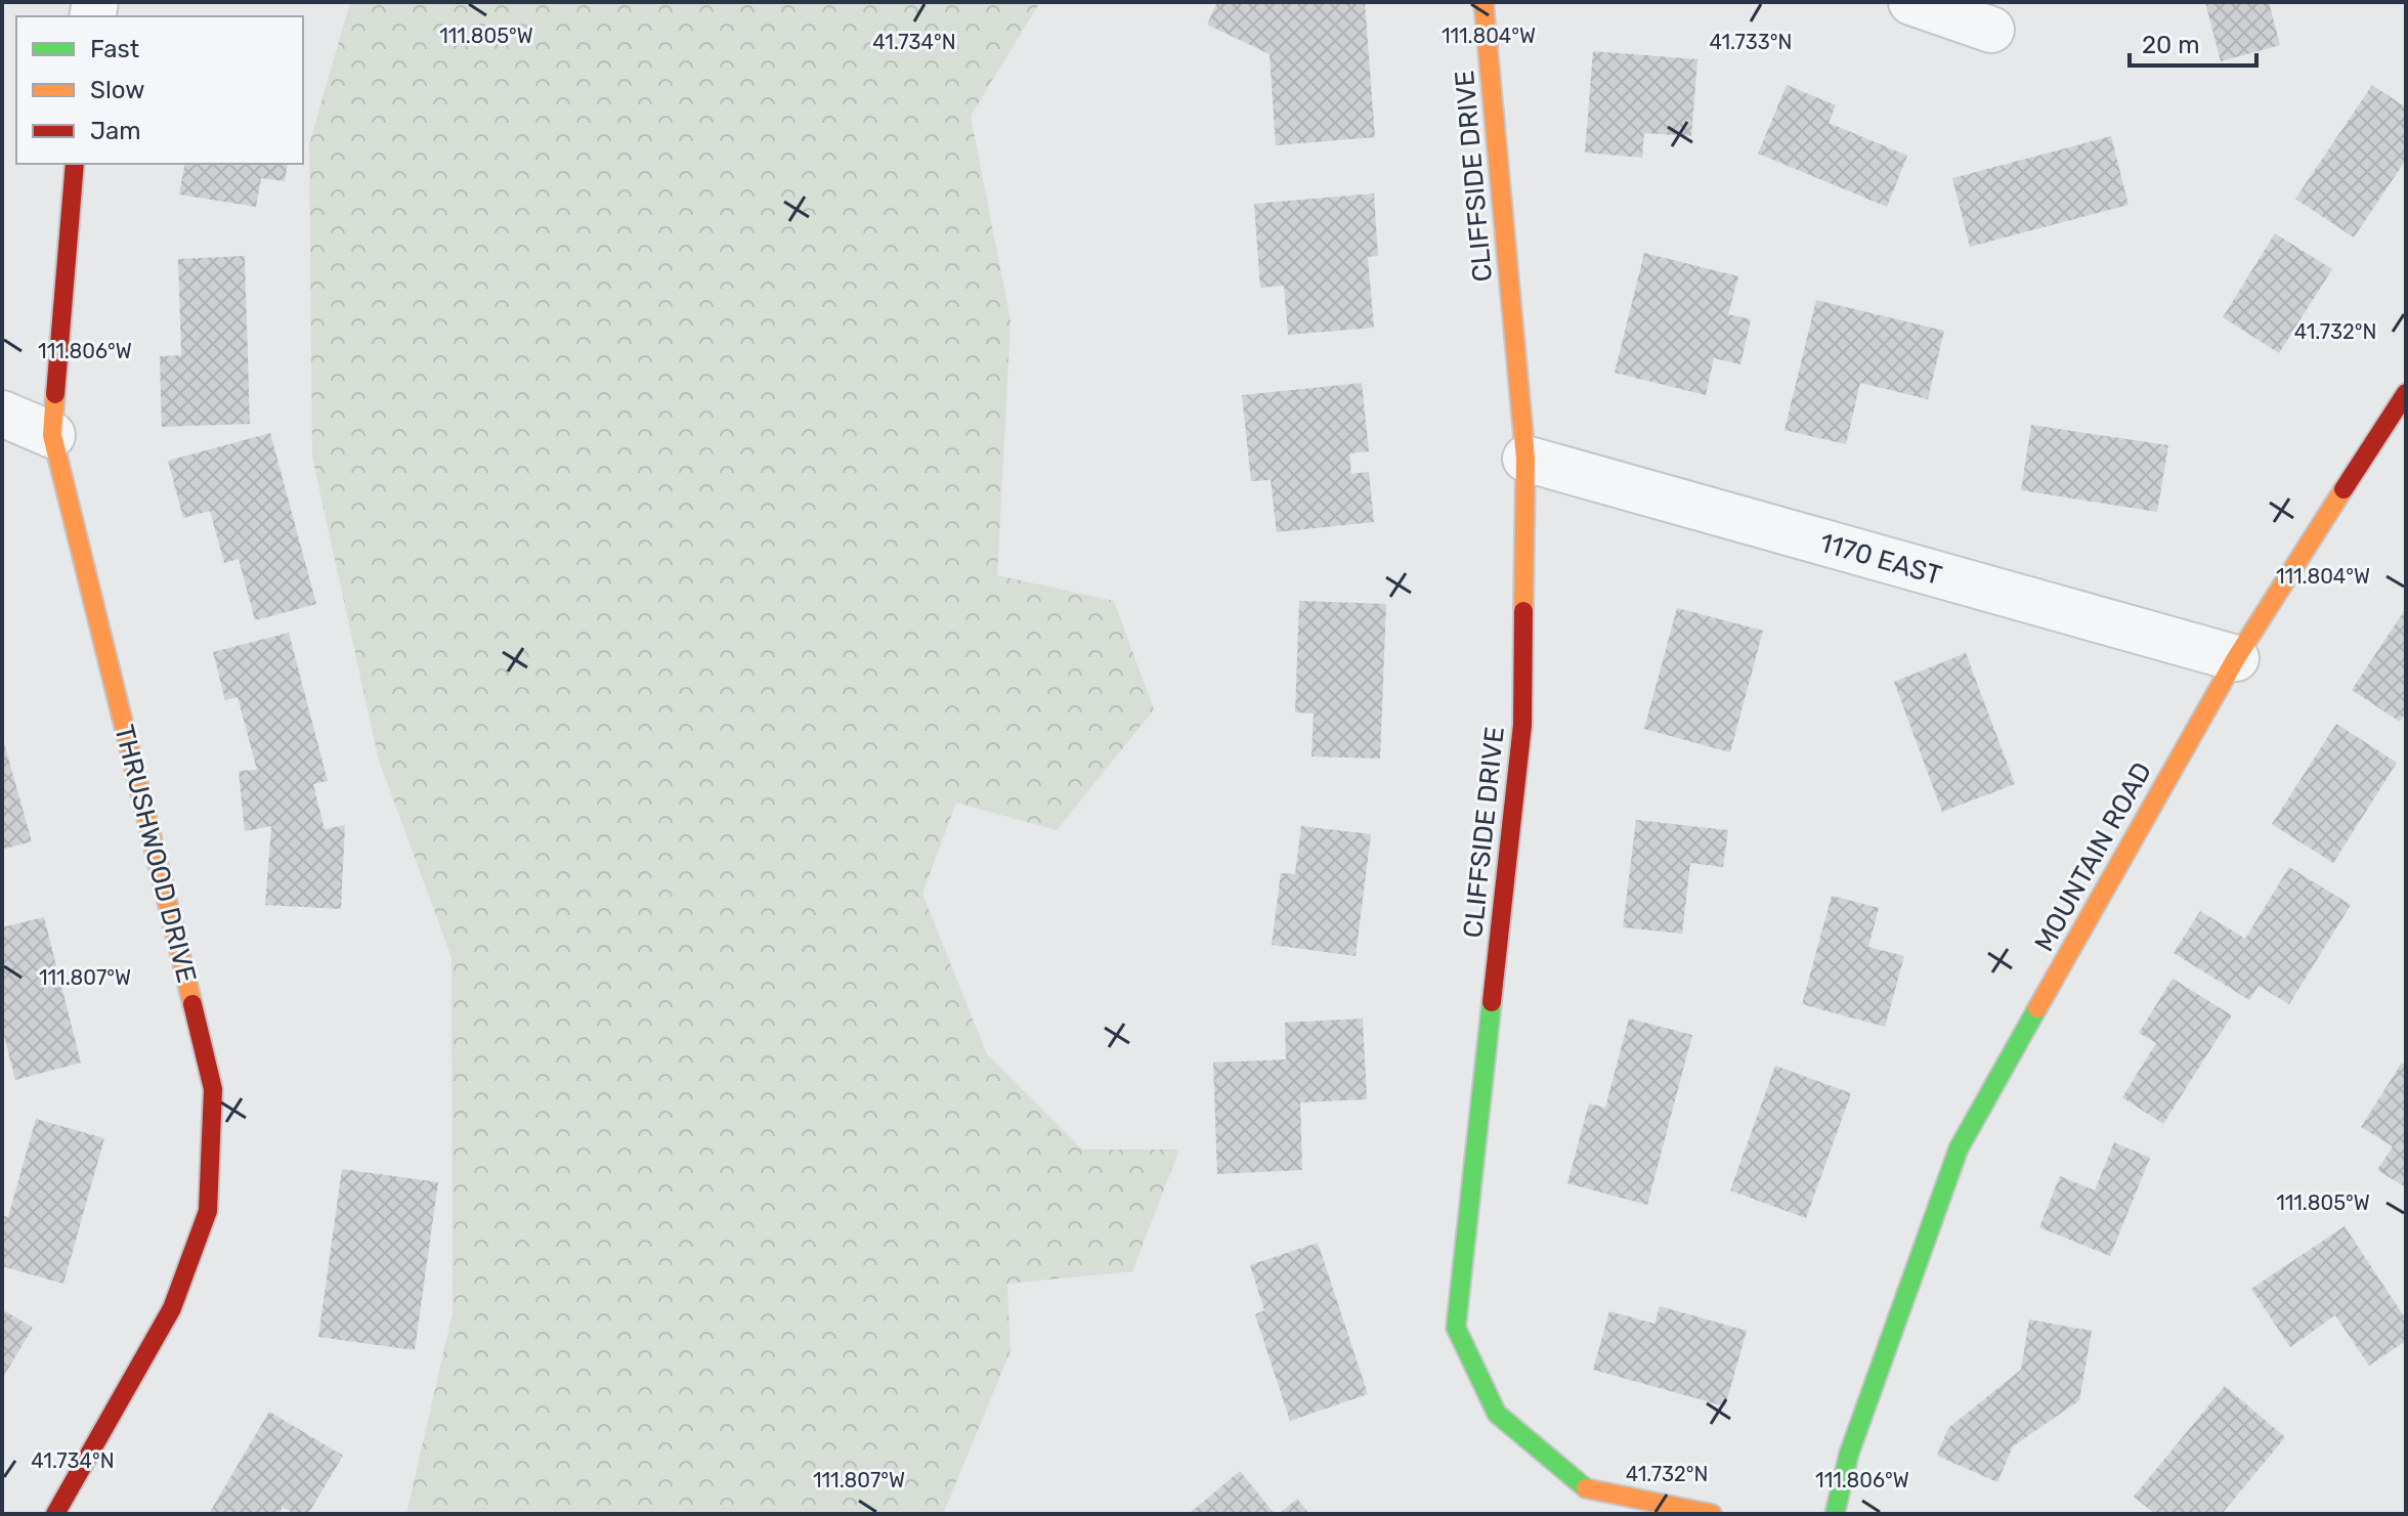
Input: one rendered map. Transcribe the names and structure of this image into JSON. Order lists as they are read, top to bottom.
{
  "streets": {
    "street": [
      "CLIFFSIDE DRIVE",
      "1170 EAST",
      "THRUSHWOOD DRIVE",
      "MOUNTAIN ROAD"
    ]
  },
  "crossings": [
    ["CLIFFSIDE DRIVE", "1170 EAST"],
    ["1170 EAST", "MOUNTAIN ROAD"]
  ],
  "legend": ["Fast", "Slow", "Jam"],
  "scale_bar": "20 m",
  "coordinates": [
    "111.805°W",
    "111.804°W",
    "41.734°N",
    "41.733°N",
    "41.732°N",
    "111.806°W",
    "111.807°W"
  ]
}
